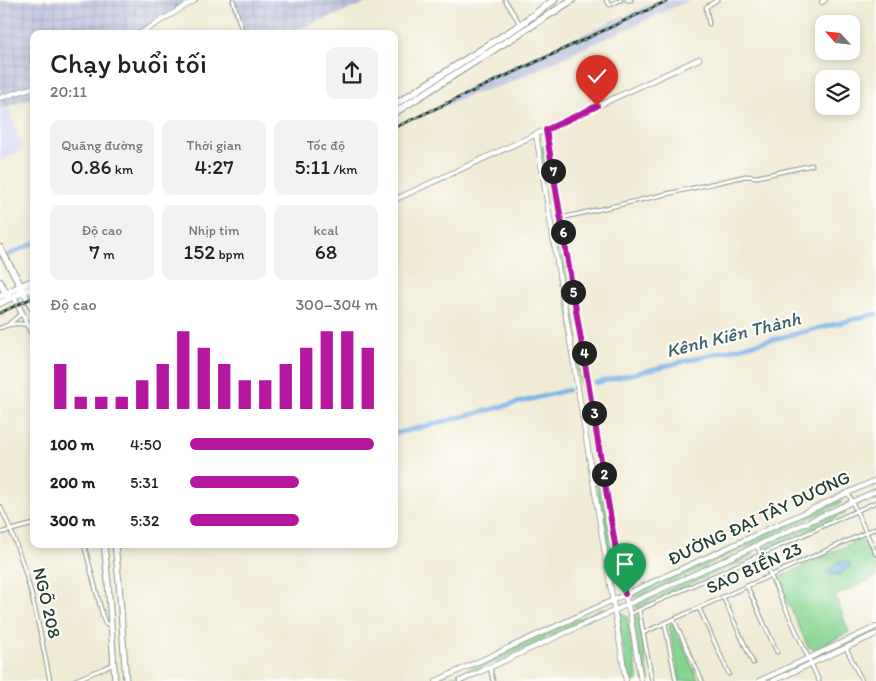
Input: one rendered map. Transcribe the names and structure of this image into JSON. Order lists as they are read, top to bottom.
{
  "streets": {
    "street": ["ĐƯỜNG ĐẠI TÂY DƯƠNG", "SAO BIỂN 23", "NGÕ 208"]
  },
  "water": ["Kênh Kiên Thành"],
  "north": "top left",
  "page": {
    "heading": ["Chạy buổi tối", "20:11"],
    "stats": [
      ["Quãng đường", "0.86 km"],
      ["Thời gian", "4:27"],
      ["Tốc độ", "5:11 /km"],
      ["Độ cao", "7 m"],
      ["Nhịp tim", "152 bpm"],
      ["kcal", "68"]
    ],
    "pins": [
      "7",
      "6",
      "5",
      "4",
      "3",
      "2"
    ],
    "chart": ["Độ cao", "300–304 m"],
    "list": [
      {
        "name": "100 m",
        "note": "4:50"
      },
      {
        "name": "200 m",
        "note": "5:31"
      },
      {
        "name": "300 m",
        "note": "5:32"
      }
    ]
  }
}
